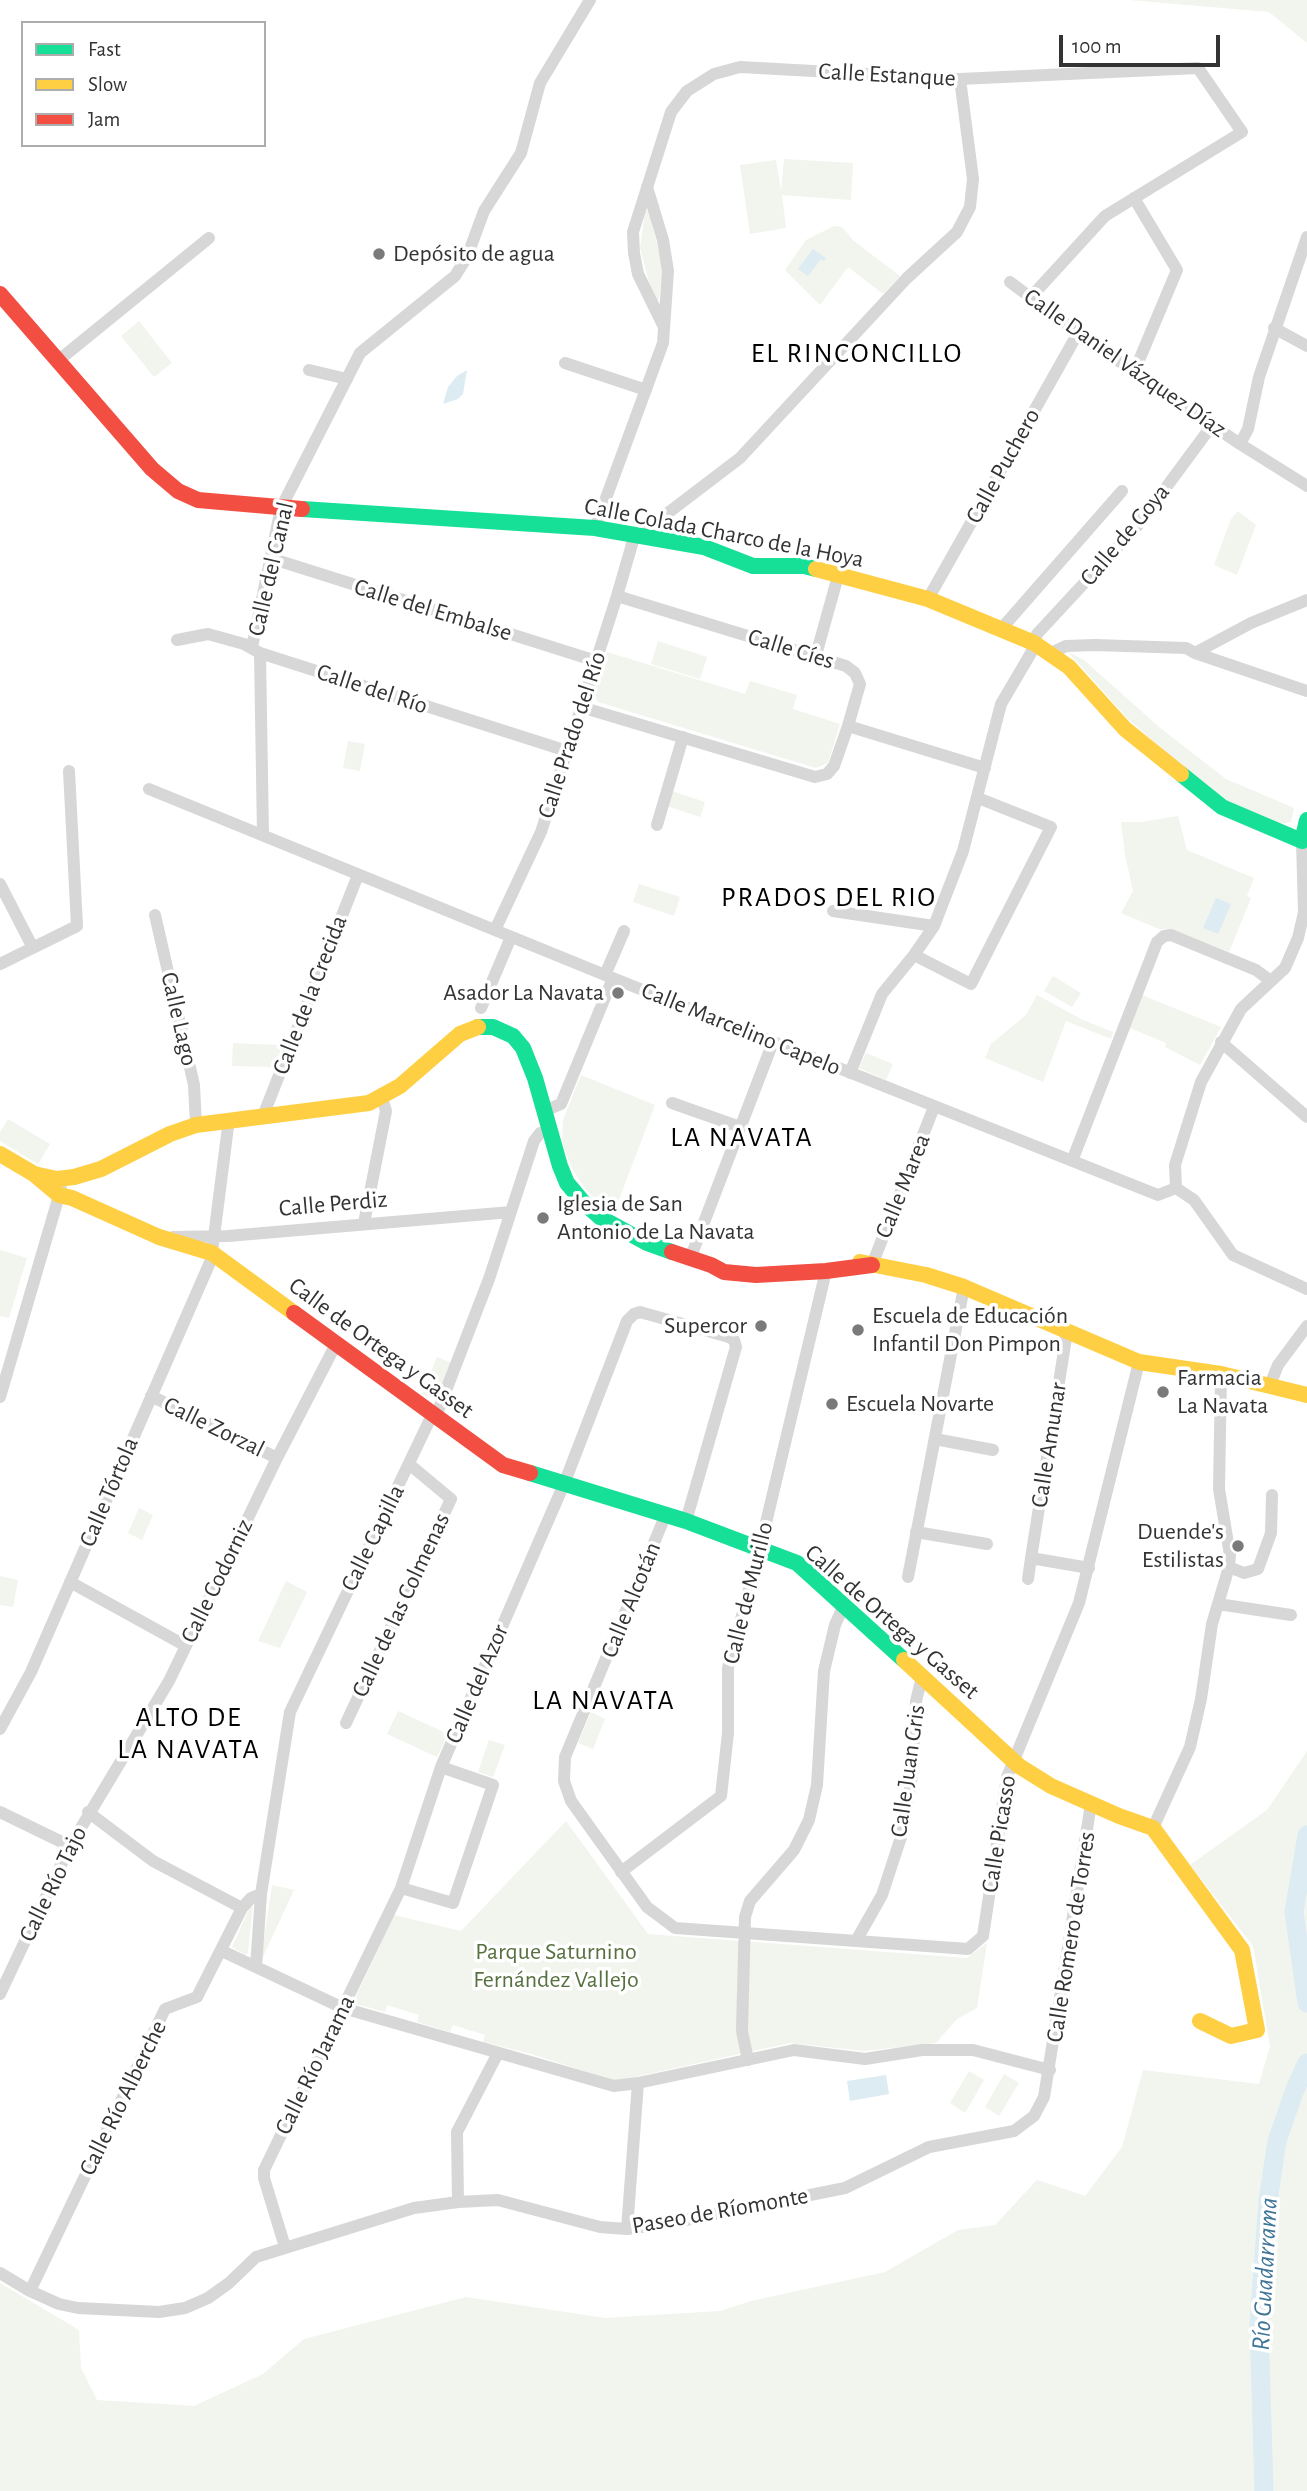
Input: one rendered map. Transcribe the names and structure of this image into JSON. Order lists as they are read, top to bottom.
{
  "streets": {
    "street": [
      "Calle Estanque",
      "Calle Daniel Vázquez Díaz",
      "Calle Puchero",
      "Calle Colada Charco de la Hoya",
      "Calle de Goya",
      "Calle del Canal",
      "Calle del Embalse",
      "Calle Cíes",
      "Calle del Río",
      "Calle Prado del Río",
      "Calle de la Crecida",
      "Calle Lago",
      "Calle Marcelino Capelo",
      "Calle Marea",
      "Calle Perdiz",
      "Calle de Ortega y Gasset",
      "Calle Zorzal",
      "Calle Amunar",
      "Calle Tórtola",
      "Calle Capilla",
      "Calle Codorniz",
      "Calle de Murillo",
      "Calle Alcotán",
      "Calle de las Colmenas",
      "Calle del Azor",
      "Calle Juan Gris",
      "Calle Picasso",
      "Calle Río Tajo",
      "Calle Romero de Torres",
      "Calle Río Jarama",
      "Calle Río Alberche",
      "Paseo de Ríomonte"
    ]
  },
  "crossings": [
    ["Calle Daniel Vázquez Díaz", "Calle Puchero"],
    ["Calle Daniel Vázquez Díaz", "Calle de Goya"],
    ["Calle Puchero", "Calle Colada Charco de la Hoya"],
    ["Calle Colada Charco de la Hoya", "Calle de Goya"],
    ["Calle Colada Charco de la Hoya", "Calle del Canal"],
    ["Calle Colada Charco de la Hoya", "Calle Prado del Río"],
    ["Calle de Goya", "Calle Marcelino Capelo"],
    ["Calle del Canal", "Calle del Embalse"],
    ["Calle del Canal", "Calle del Río"],
    ["Calle del Canal", "Calle Marcelino Capelo"],
    ["Calle del Embalse", "Calle Prado del Río"],
    ["Calle Cíes", "Calle Prado del Río"],
    ["Calle del Río", "Calle Prado del Río"],
    ["Calle Prado del Río", "Calle Marcelino Capelo"],
    ["Calle de la Crecida", "Calle Marcelino Capelo"],
    ["Calle Marcelino Capelo", "Calle Marea"],
    ["Calle Perdiz", "Calle de Ortega y Gasset"],
    ["Calle Perdiz", "Calle Tórtola"],
    ["Calle Perdiz", "Calle Capilla"],
    ["Calle de Ortega y Gasset", "Calle Tórtola"],
    ["Calle de Ortega y Gasset", "Calle Capilla"],
    ["Calle de Ortega y Gasset", "Calle Codorniz"],
    ["Calle de Ortega y Gasset", "Calle de Murillo"],
    ["Calle de Ortega y Gasset", "Calle Alcotán"],
    ["Calle de Ortega y Gasset", "Calle del Azor"],
    ["Calle de Ortega y Gasset", "Calle Juan Gris"],
    ["Calle de Ortega y Gasset", "Calle Picasso"],
    ["Calle de Ortega y Gasset", "Calle Romero de Torres"],
    ["Calle Zorzal", "Calle Tórtola"],
    ["Calle Zorzal", "Calle Codorniz"],
    ["Calle Capilla", "Calle de las Colmenas"],
    ["Calle Capilla", "Calle Río Alberche"],
    ["Calle Codorniz", "Calle Río Tajo"],
    ["Calle de Murillo", "Calle Alcotán"],
    ["Calle de Murillo", "Calle Picasso"],
    ["Calle Alcotán", "Calle Picasso"],
    ["Calle del Azor", "Calle Río Jarama"],
    ["Calle Juan Gris", "Calle Picasso"],
    ["Calle Romero de Torres", "Paseo de Ríomonte"],
    ["Calle Río Jarama", "Paseo de Ríomonte"],
    ["Calle Río Alberche", "Paseo de Ríomonte"]
  ],
  "districts": [
    "EL RINCONCILLO",
    "PRADOS DEL RIO",
    "LA NAVATA",
    "LA NAVATA",
    "ALTO DE LA NAVATA"
  ],
  "water": ["Río Guadarrama"],
  "parks": ["Parque Saturnino Fernández Vallejo"],
  "places": [
    "Depósito de agua",
    "Asador La Navata",
    "Iglesia de San Antonio de La Navata",
    "Supercor",
    "Escuela de Educación Infantil Don Pimpon",
    "Farmacia La Navata",
    "Escuela Novarte",
    "Duende's Estilistas"
  ],
  "legend": ["Fast", "Slow", "Jam"],
  "scale_bar": "100 m"
}
